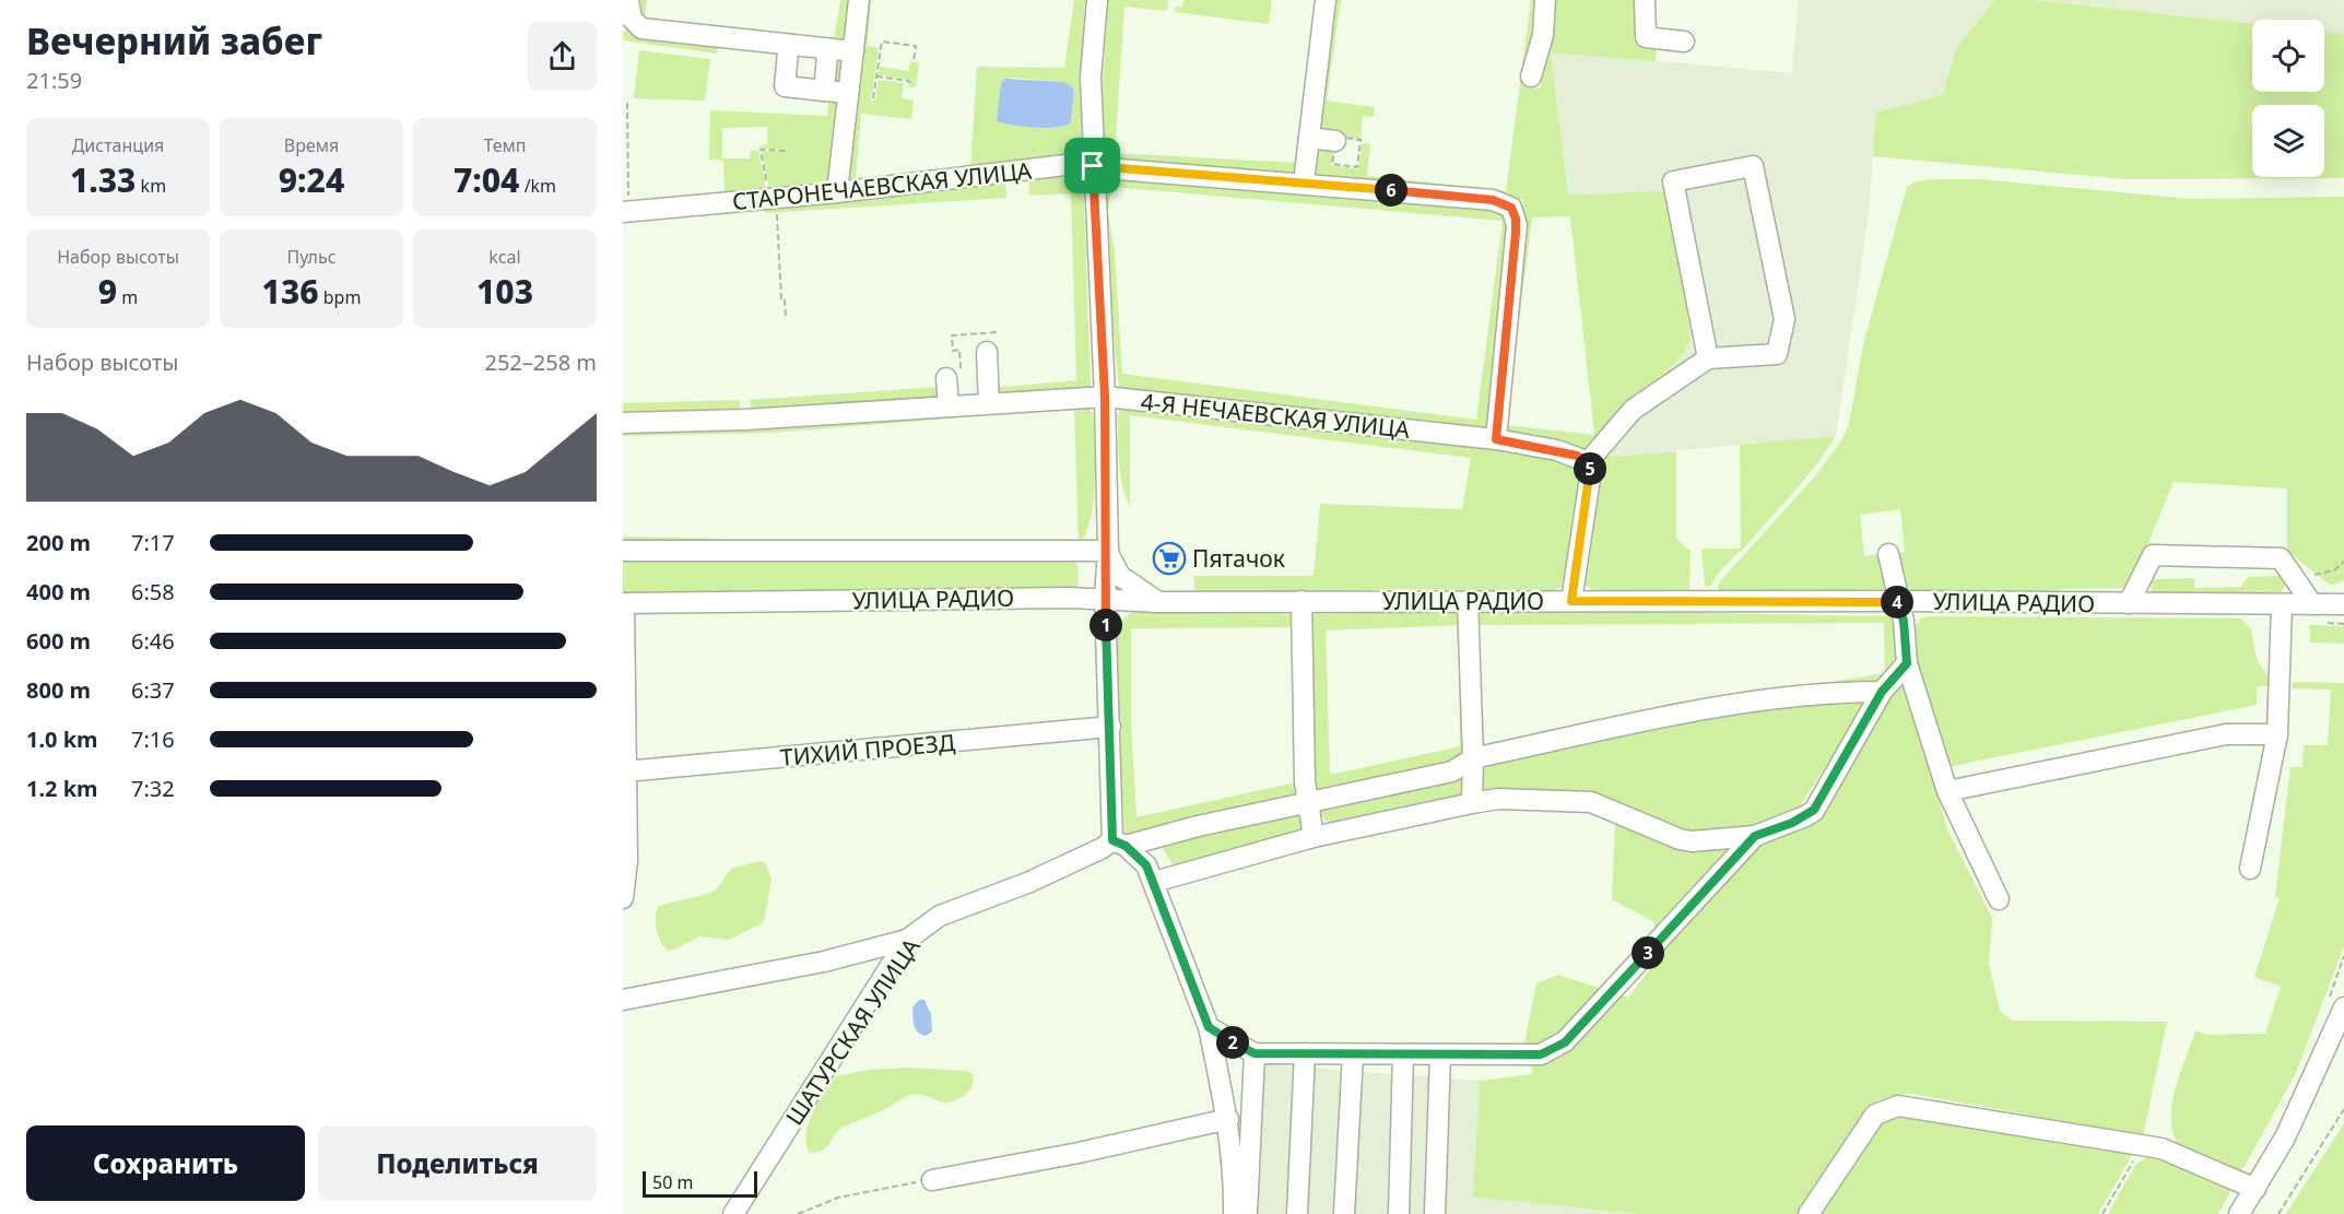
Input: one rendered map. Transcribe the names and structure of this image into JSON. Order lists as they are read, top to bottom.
{
  "streets": {
    "street": [
      "СТАРОНЕЧАЕВСКАЯ УЛИЦА",
      "4-Я НЕЧАЕВСКАЯ УЛИЦА",
      "УЛИЦА РАДИО",
      "ТИХИЙ ПРОЕЗД",
      "ШАТУРСКАЯ УЛИЦА"
    ]
  },
  "crossings": [
    ["СТАРОНЕЧАЕВСКАЯ УЛИЦА", "4-Я НЕЧАЕВСКАЯ УЛИЦА"]
  ],
  "places": {
    "supermarket": ["Пятачок"]
  },
  "scale_bar": "50 m",
  "page": {
    "heading": ["Вечерний забег", "21:59"],
    "stats": [
      ["Дистанция", "1.33 km"],
      ["Время", "9:24"],
      ["Темп", "7:04 /km"],
      ["Набор высоты", "9 m"],
      ["Пульс", "136 bpm"],
      ["kcal", "103"]
    ],
    "pins": [
      "6",
      "5",
      "4",
      "1",
      "3",
      "2"
    ],
    "chart": ["Набор высоты", "252–258 m"],
    "list": [
      {
        "name": "200 m",
        "note": "7:17"
      },
      {
        "name": "400 m",
        "note": "6:58"
      },
      {
        "name": "600 m",
        "note": "6:46"
      },
      {
        "name": "800 m",
        "note": "6:37"
      },
      {
        "name": "1.0 km",
        "note": "7:16"
      },
      {
        "name": "1.2 km",
        "note": "7:32"
      }
    ],
    "buttons": ["Сохранить", "Поделиться"],
    "scale": "50 m"
  }
}
